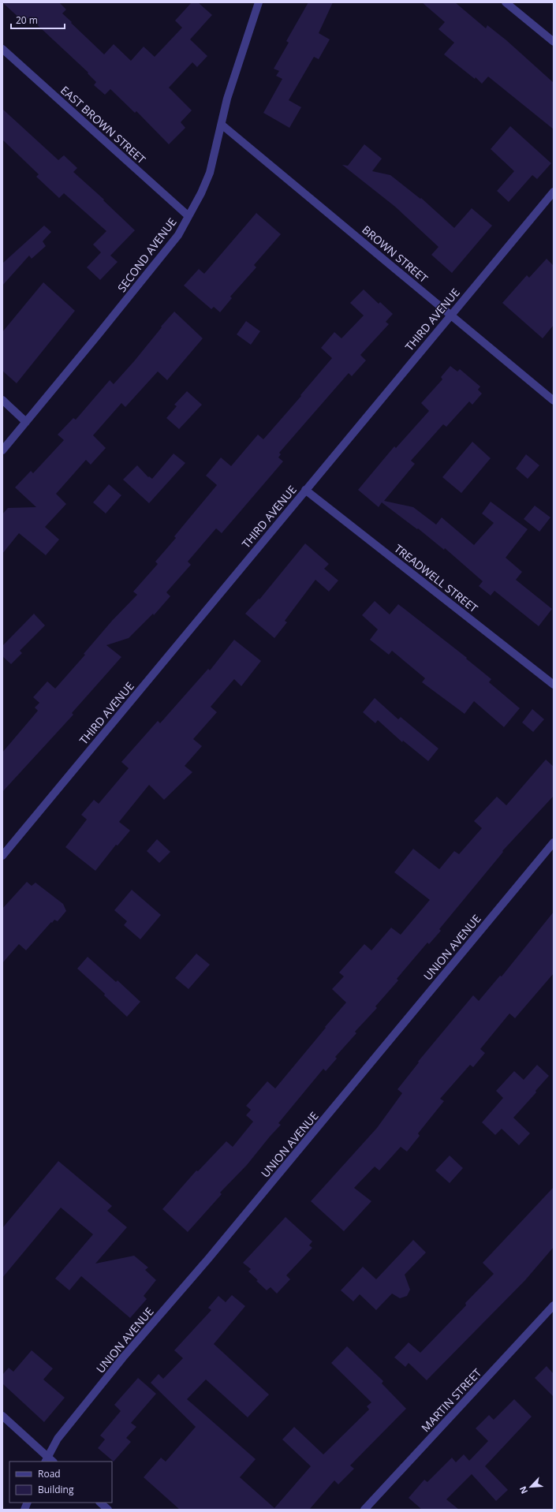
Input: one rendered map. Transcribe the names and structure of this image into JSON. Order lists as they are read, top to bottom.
{
  "streets": {
    "street": [
      "EAST BROWN STREET",
      "BROWN STREET",
      "SECOND AVENUE",
      "THIRD AVENUE",
      "TREADWELL STREET",
      "UNION AVENUE",
      "MARTIN STREET"
    ]
  },
  "crossings": [
    ["EAST BROWN STREET", "SECOND AVENUE"],
    ["BROWN STREET", "SECOND AVENUE"],
    ["BROWN STREET", "THIRD AVENUE"],
    ["THIRD AVENUE", "TREADWELL STREET"]
  ],
  "legend": ["Road", "Building"],
  "scale_bar": "20 m",
  "north": "bottom left"
}
